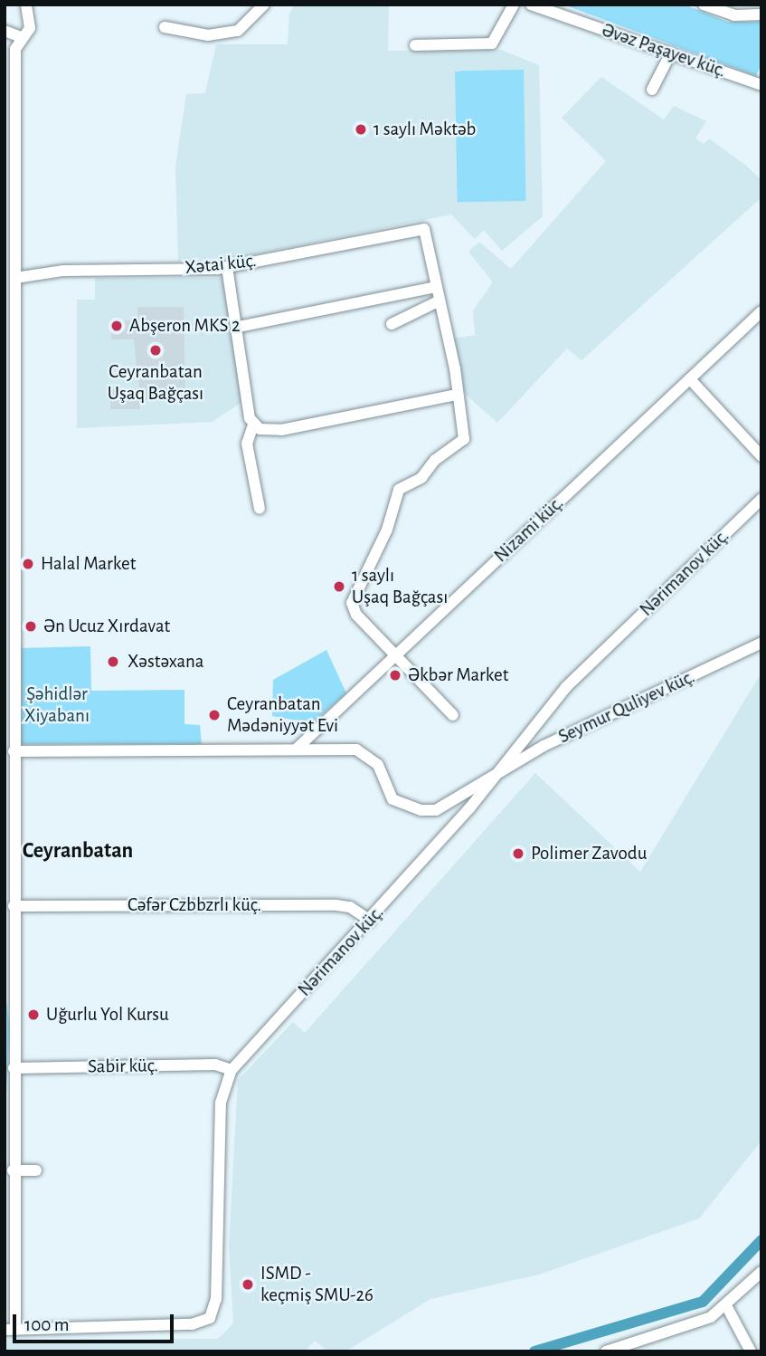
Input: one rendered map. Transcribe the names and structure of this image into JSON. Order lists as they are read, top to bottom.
{
  "streets": {
    "street": [
      "Əvəz Paşayev küç.",
      "Xətai küç.",
      "Nizami küç.",
      "Nərimanov küç.",
      "Seymur Quliyev küç.",
      "Cəfər Czbbzrlı küç.",
      "Sabir küç."
    ]
  },
  "crossings": [
    ["Nərimanov küç.", "Seymur Quliyev küç."],
    ["Nərimanov küç.", "Cəfər Czbbzrlı küç."],
    ["Nərimanov küç.", "Sabir küç."]
  ],
  "districts": ["Ceyranbatan"],
  "parks": ["Şəhidlər Xiyabanı"],
  "places": [
    "1 saylı Məktəb",
    "Abşeron MKS 2",
    "Ceyranbatan Uşaq Bağçası",
    "Halal Market",
    "1 saylı Uşaq Bağçası",
    "Ən Ucuz Xırdavat",
    "Xəstəxana",
    "Əkbər Market",
    "Ceyranbatan Mədəniyyət Evi",
    "Polimer Zavodu",
    "Uğurlu Yol Kursu",
    "ISMD - keçmiş SMU-26"
  ],
  "scale_bar": "100 m"
}
